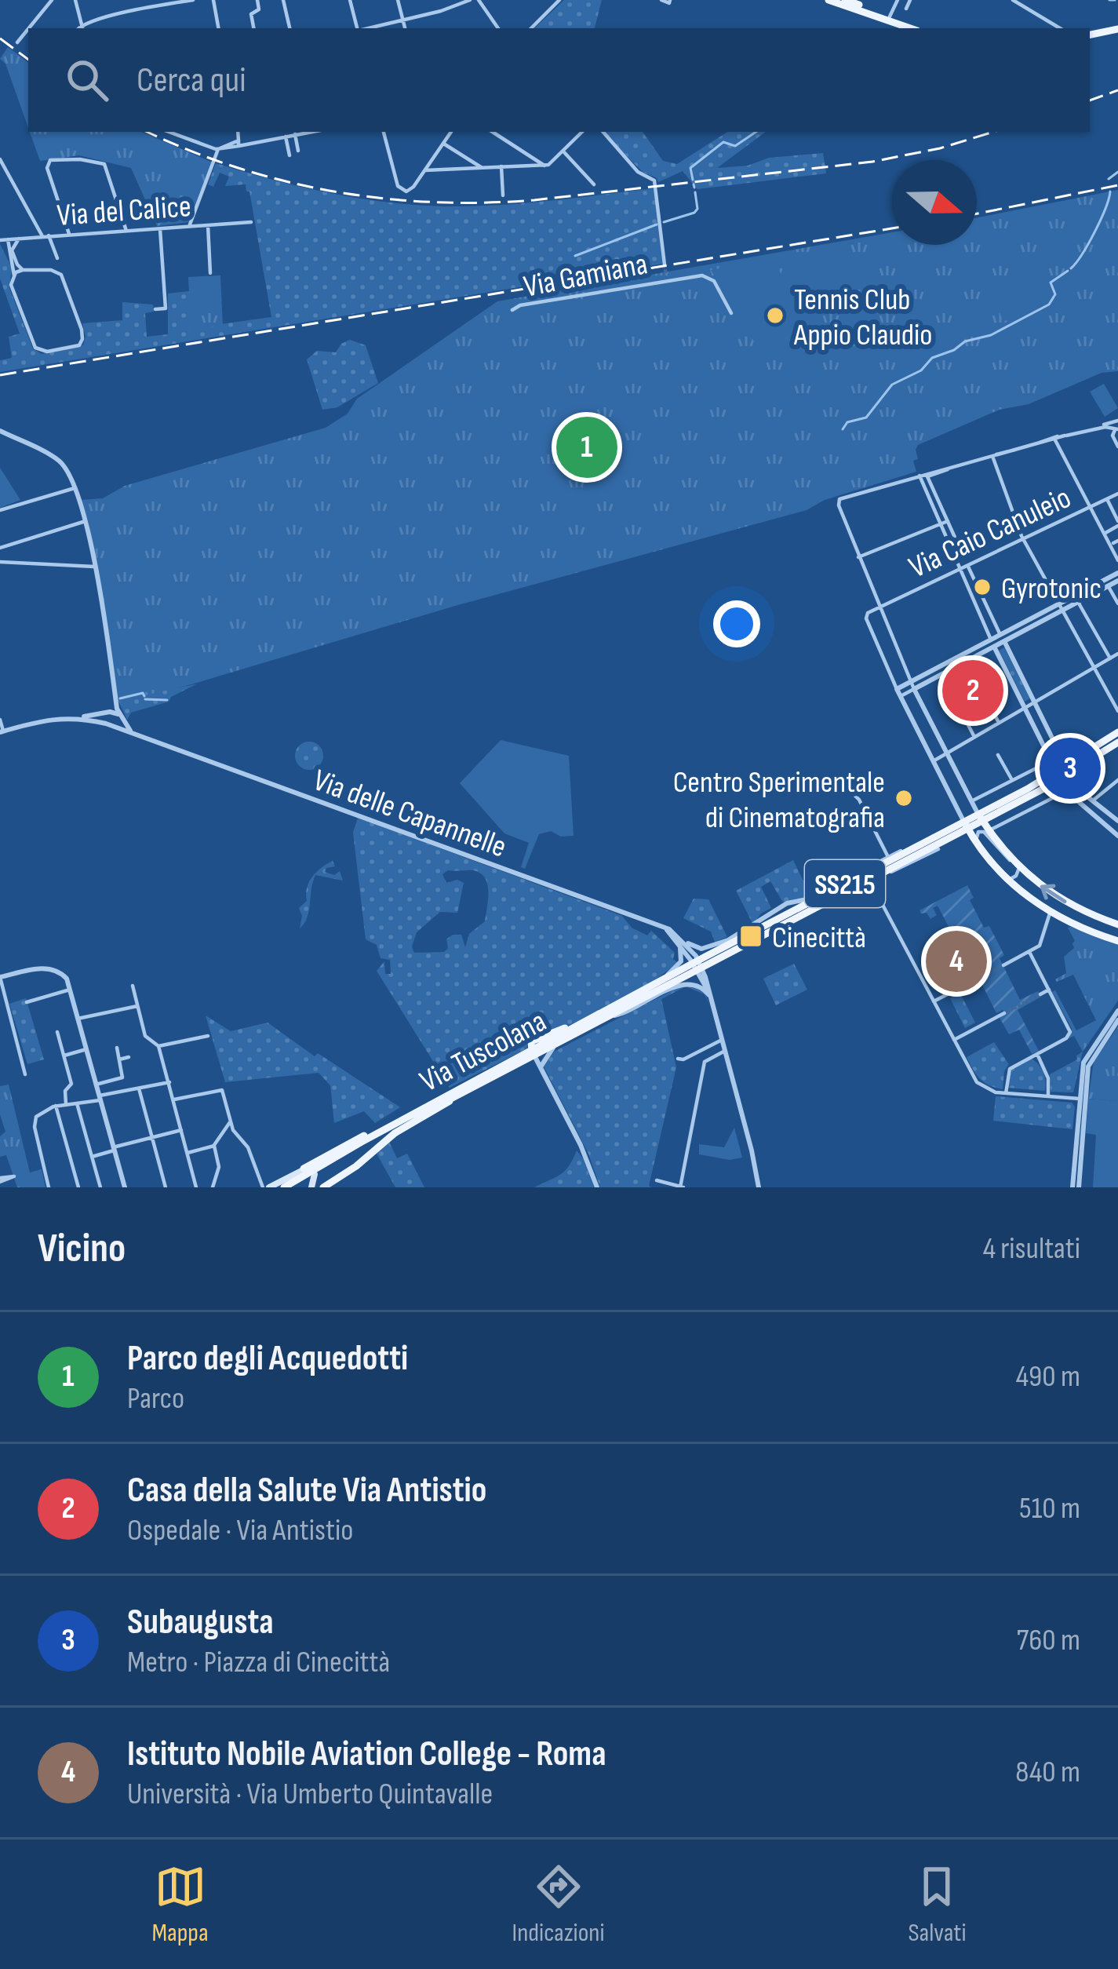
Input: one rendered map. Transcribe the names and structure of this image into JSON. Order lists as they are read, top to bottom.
{
  "streets": {
    "main road": ["SS215", "Via Tuscolana"],
    "street": [
      "Via del Calice",
      "Via Gamiana",
      "Via Caio Canuleio",
      "Via delle Capannelle"
    ]
  },
  "crossings": [
    ["Via delle Capannelle", "Via Tuscolana"],
    ["SS215", "Via Tuscolana"]
  ],
  "places": {
    "other": ["Tennis Club Appio Claudio", "Gyrotonic", "Centro Sperimentale di Cinematografia"],
    "transit": ["Cinecittà"]
  },
  "north": "right",
  "page": {
    "search": "Cerca qui",
    "pins": [
      "1",
      "2",
      "3",
      "4"
    ],
    "heading": ["Vicino", "4 risultati"],
    "list": [
      {
        "mark": "1",
        "name": "Parco degli Acquedotti",
        "note": "Parco",
        "value": "490 m"
      },
      {
        "mark": "2",
        "name": "Casa della Salute Via Antistio",
        "note": "Ospedale · Via Antistio",
        "value": "510 m"
      },
      {
        "mark": "3",
        "name": "Subaugusta",
        "note": "Metro · Piazza di Cinecittà",
        "value": "760 m"
      },
      {
        "mark": "4",
        "name": "Istituto Nobile Aviation College - Roma",
        "note": "Università · Via Umberto Quintavalle",
        "value": "840 m"
      }
    ],
    "nav": ["Mappa", "Indicazioni", "Salvati"]
  }
}
